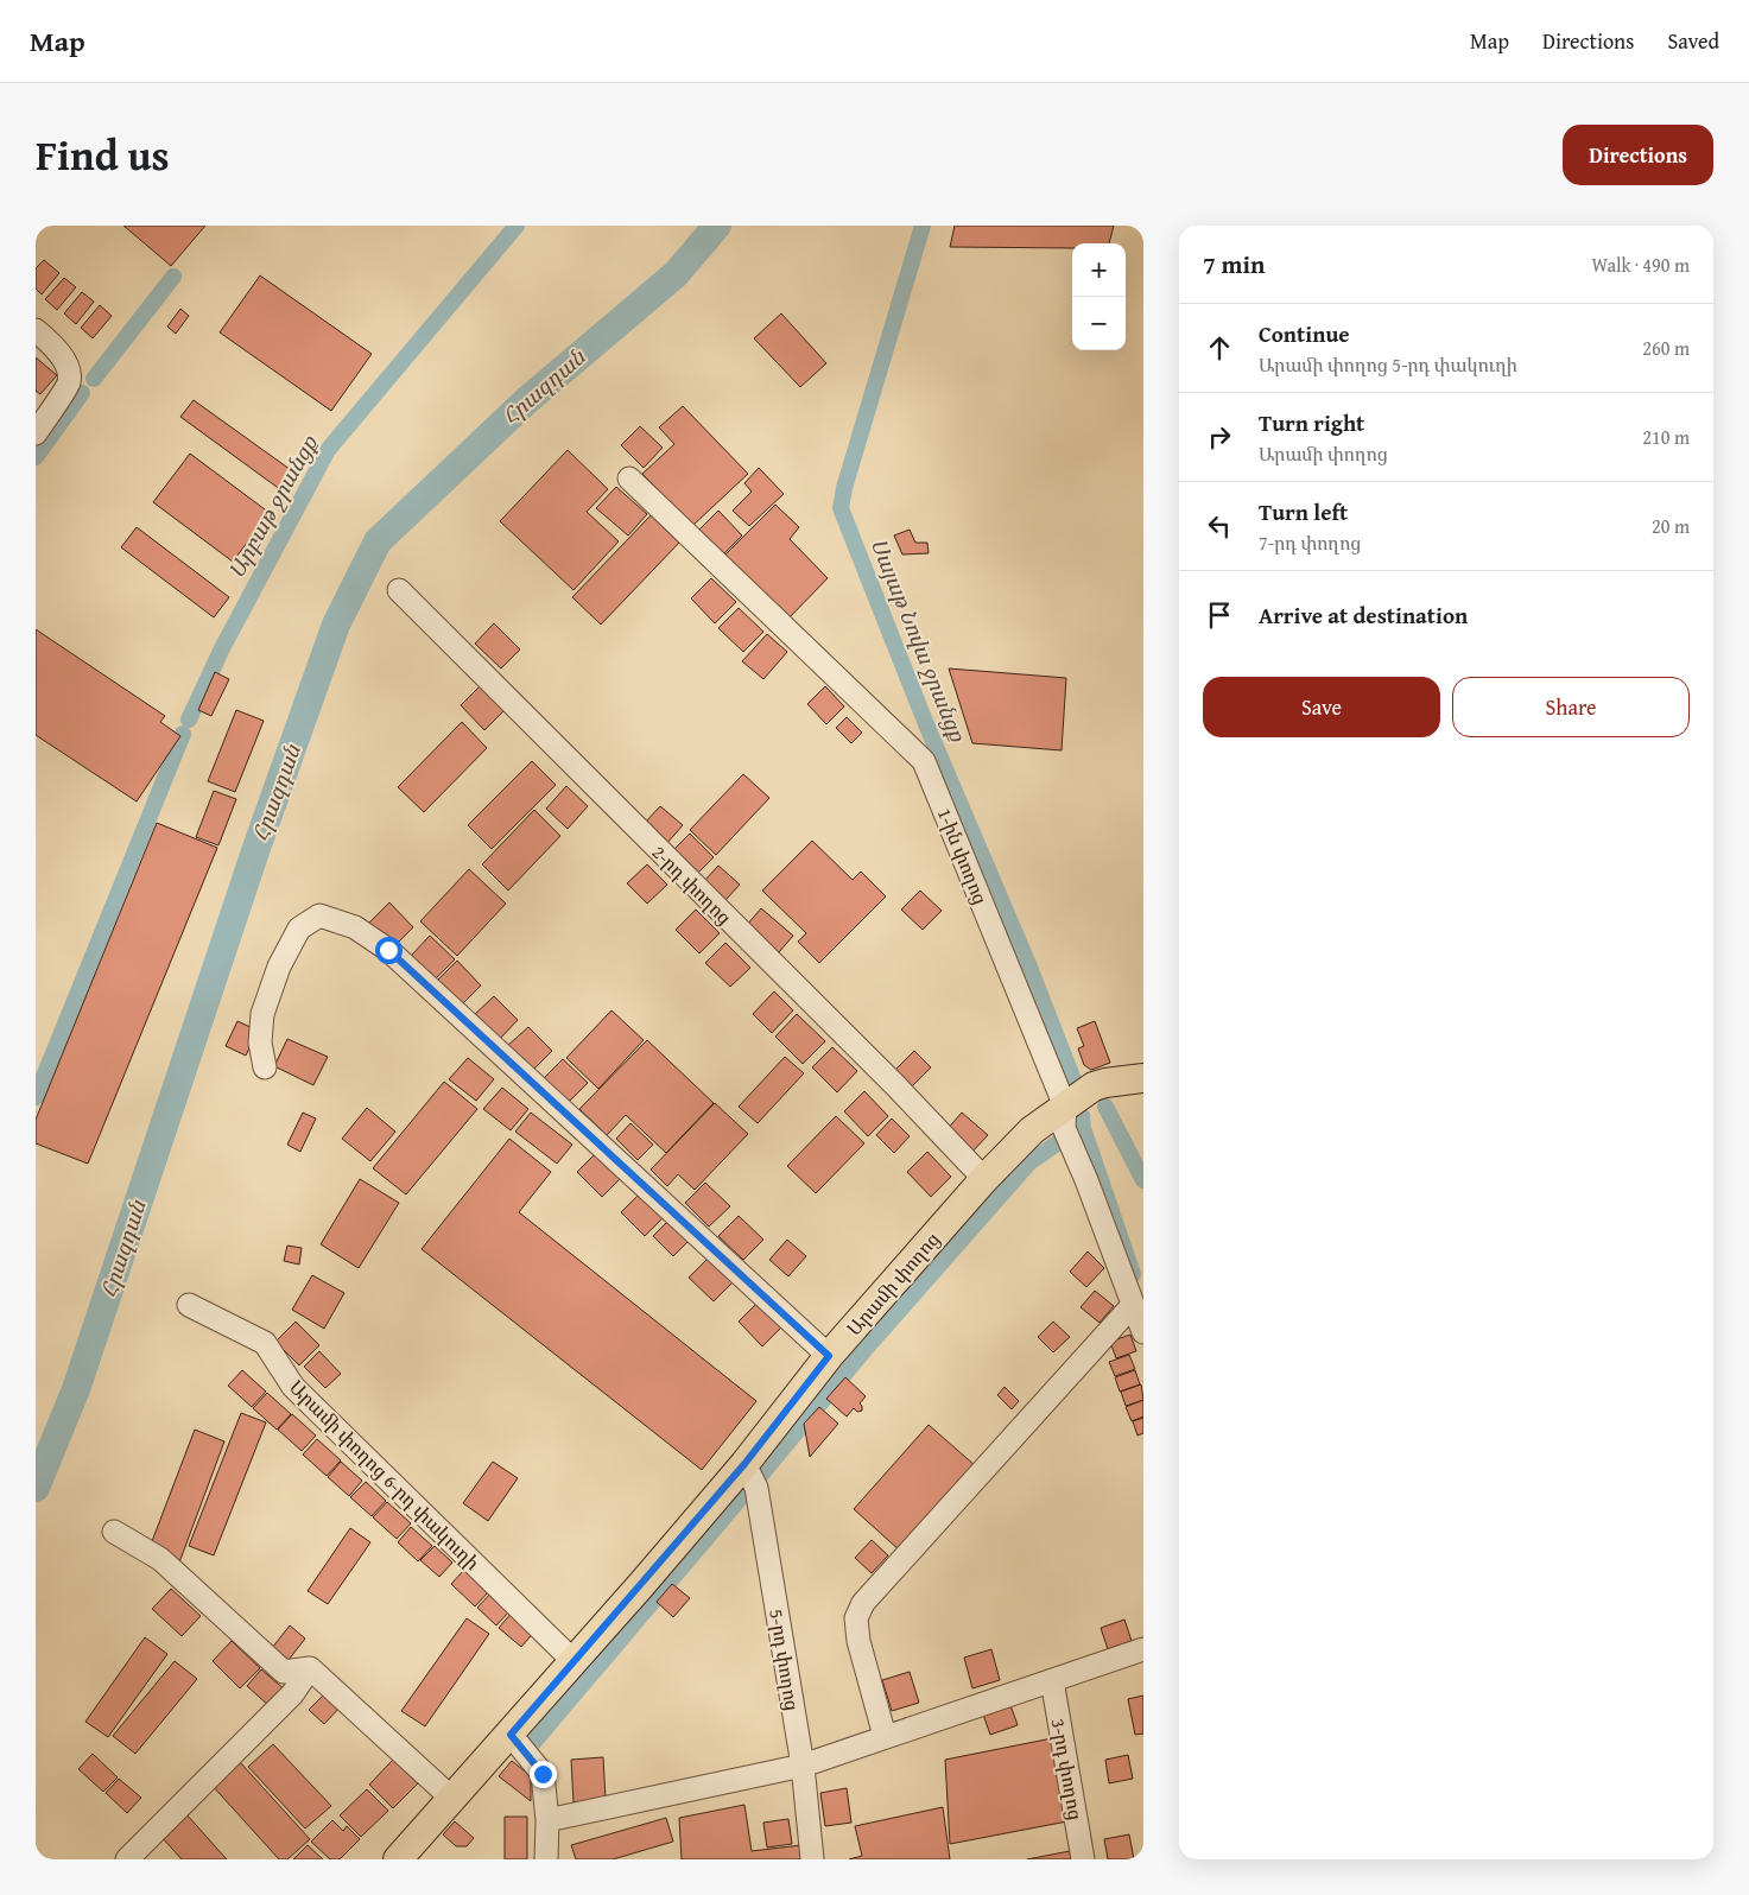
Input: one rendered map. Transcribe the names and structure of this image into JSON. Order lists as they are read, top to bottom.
{
  "streets": {
    "main road": ["Արամի փողոց"],
    "street": [
      "1-ին փողոց",
      "2-րդ փողոց",
      "Արամի փողոց 6-րդ փակուղի",
      "5-րդ փողոց",
      "3-րդ փողոց"
    ]
  },
  "crossings": [
    ["1-ին փողոց", "Արամի փողոց"],
    ["2-րդ փողոց", "Արամի փողոց"],
    ["Արամի փողոց", "Արամի փողոց 6-րդ փակուղի"],
    ["Արամի փողոց", "5-րդ փողոց"]
  ],
  "water": ["Հրազդան", "Արբաթ ջրանցք", "Սայաթ Նովա ջրանցք"],
  "page": {
    "header": "Map",
    "nav": ["Map", "Directions", "Saved"],
    "title": "Find us",
    "buttons": [
      "Directions",
      ["Save", "Share"]
    ],
    "heading": ["7 min", "Walk · 490 m"],
    "map_buttons": ["+", "−"],
    "list": [
      ["Continue", "Արամի փողոց 5-րդ փակուղի", "260 m"],
      ["Turn right", "Արամի փողոց", "210 m"],
      ["Turn left", "7-րդ փողոց", "20 m"],
      "Arrive at destination"
    ]
  }
}
